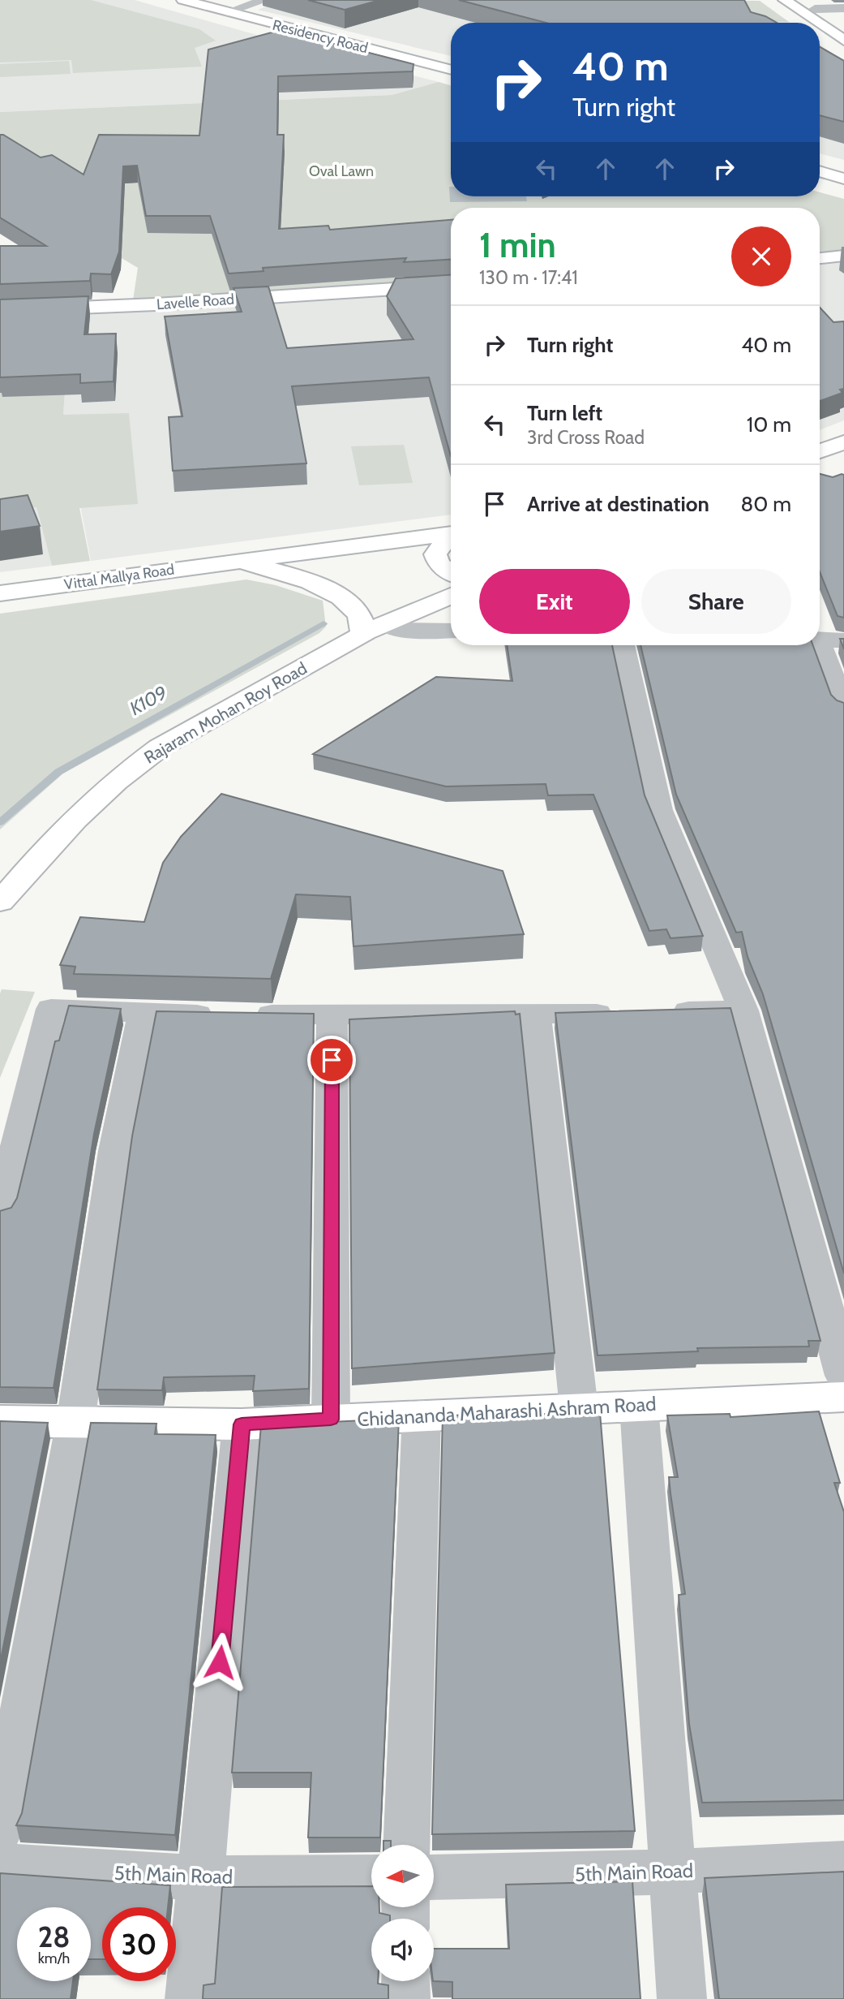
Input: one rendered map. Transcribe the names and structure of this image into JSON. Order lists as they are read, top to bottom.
{
  "streets": {
    "main road": [
      "Residency Road",
      "Lavelle Road",
      "Vittal Mallya Road",
      "Rajaram Mohan Roy Road",
      "Chidananda Maharashi Ashram Road"
    ],
    "street": ["5th Main Road"]
  },
  "water": ["K109"],
  "parks": ["Oval Lawn"],
  "north": "left",
  "page": {
    "turn": ["40 m", "Turn right"],
    "heading": ["1 min", "130 m · 17:41"],
    "list": [
      {
        "name": "Turn right",
        "value": "40 m"
      },
      {
        "name": "Turn left",
        "note": "3rd Cross Road",
        "value": "10 m"
      },
      {
        "name": "Arrive at destination",
        "value": "80 m"
      }
    ],
    "buttons": ["Exit", "Share"],
    "speed": "28 km/h",
    "limit": "30"
  }
}
